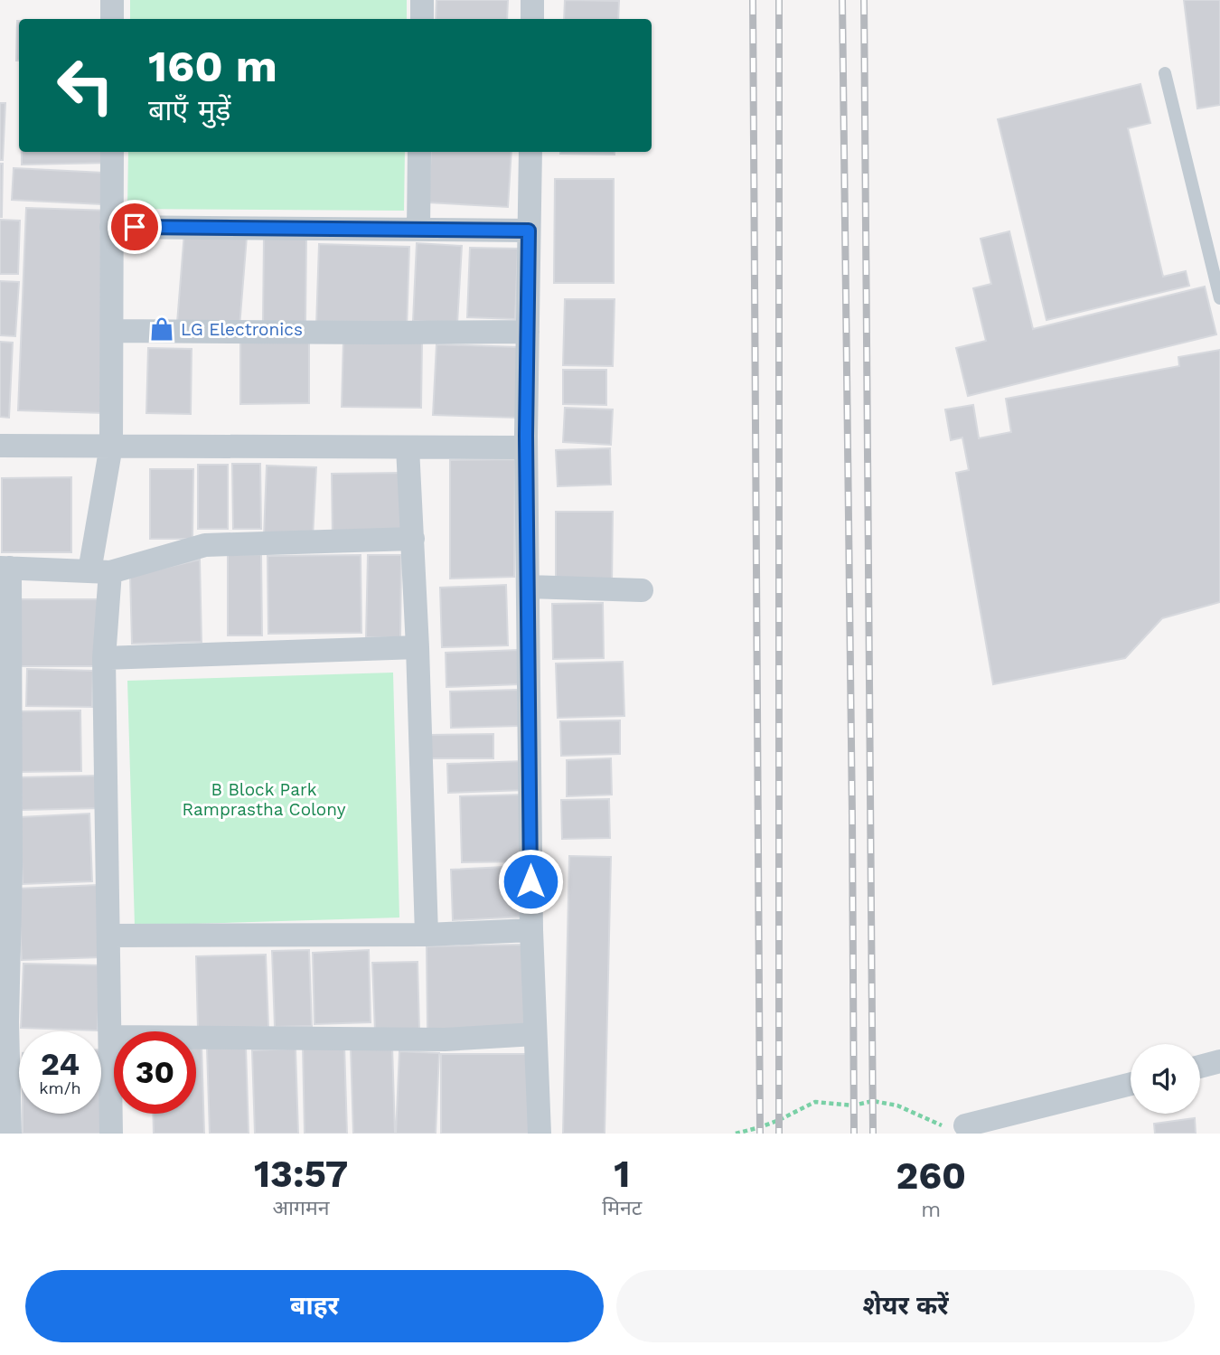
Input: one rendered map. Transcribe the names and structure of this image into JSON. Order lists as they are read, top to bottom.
{
  "parks": ["B Block Park Ramprastha Colony"],
  "places": {
    "shop": ["LG Electronics"]
  },
  "page": {
    "turn": ["160 m", "बाएँ मुड़ें"],
    "speed": "24 km/h",
    "limit": "30",
    "eta": [
      "13:57",
      "आगमन",
      "1",
      "मिनट",
      "260",
      "m"
    ],
    "buttons": ["बाहर", "शेयर करें"]
  }
}
